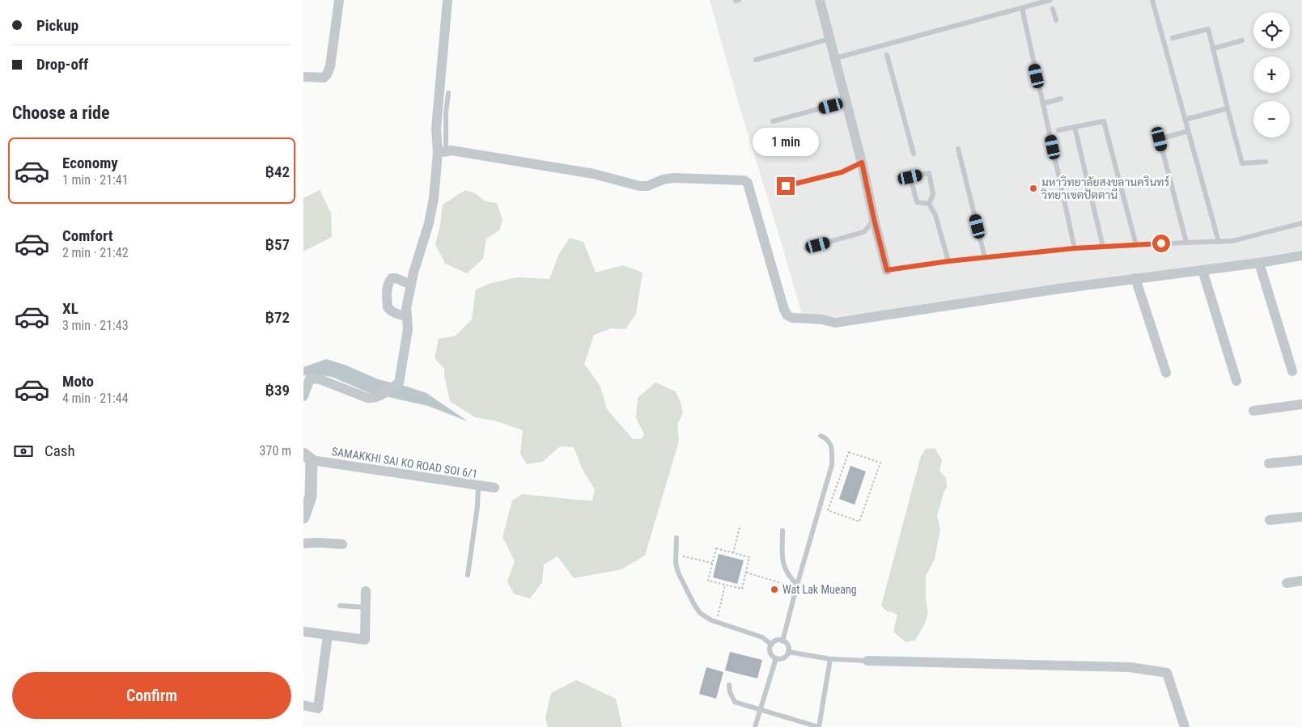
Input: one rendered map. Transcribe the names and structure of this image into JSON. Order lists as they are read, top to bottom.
{
  "streets": {
    "street": ["SAMAKKHI SAI KO ROAD SOI 6/1"]
  },
  "places": ["มหาวิทยาลัยสงขลานครินทร์ วิทยาเขตปัตตานี", "Wat Lak Mueang"],
  "page": {
    "banner": ["Pickup", "Drop-off"],
    "map_buttons": ["+", "−"],
    "heading": "Choose a ride",
    "bubble": "1 min",
    "list": [
      {
        "name": "Economy",
        "note": "1 min · 21:41",
        "value": "฿42"
      },
      {
        "name": "Comfort",
        "note": "2 min · 21:42",
        "value": "฿57"
      },
      {
        "name": "XL",
        "note": "3 min · 21:43",
        "value": "฿72"
      },
      {
        "name": "Moto",
        "note": "4 min · 21:44",
        "value": "฿39"
      }
    ],
    "pay": ["Cash", "370 m"],
    "buttons": "Confirm"
  }
}
